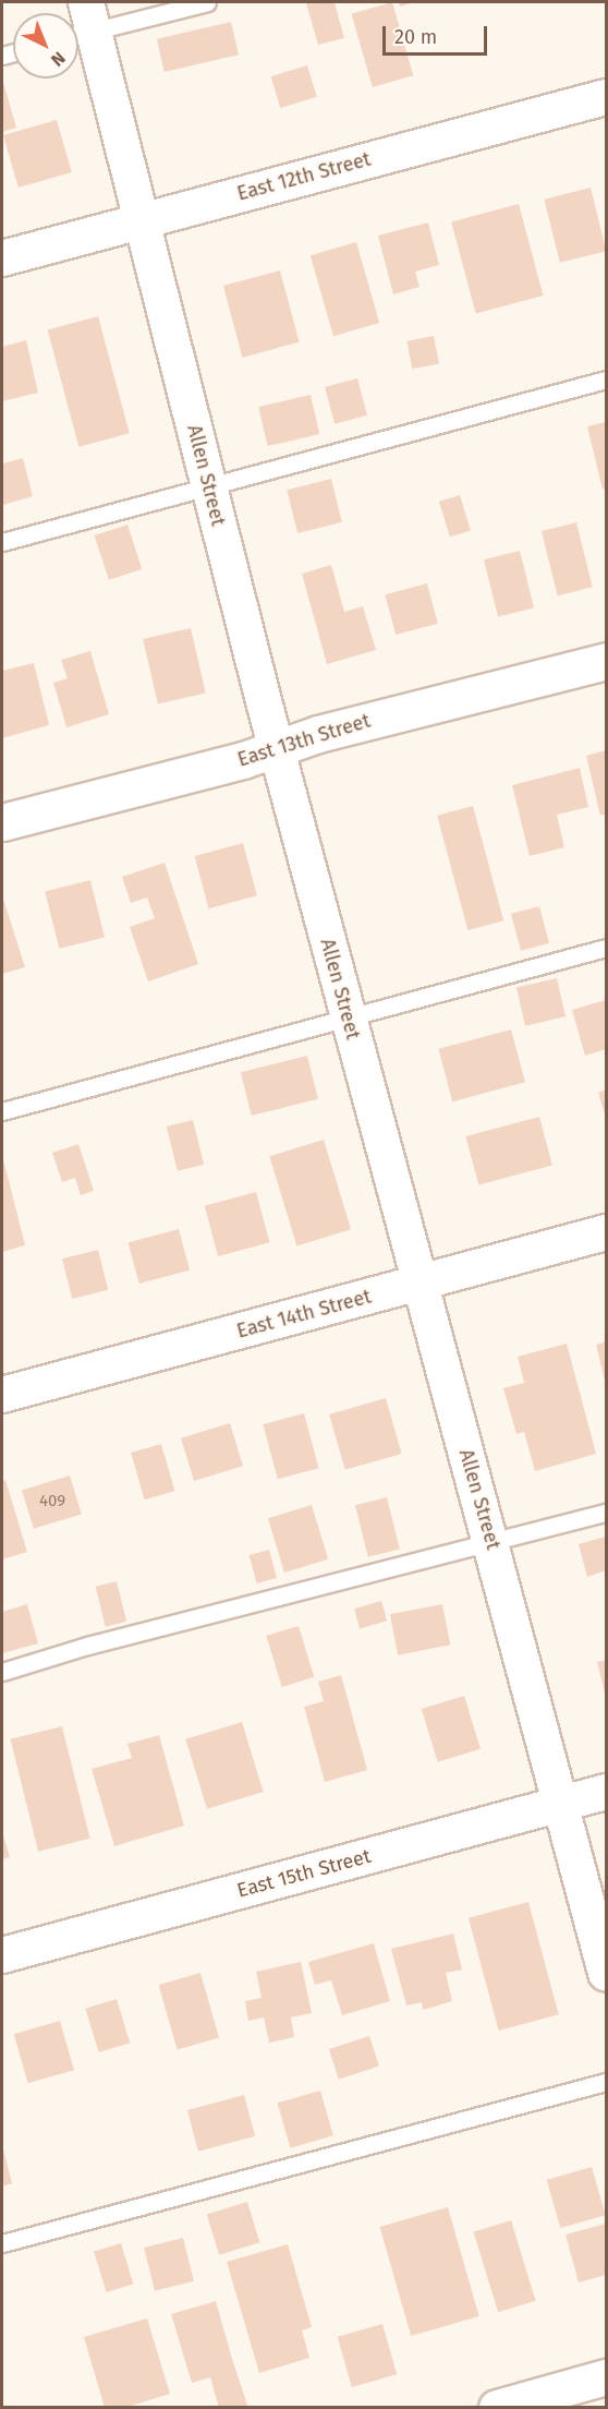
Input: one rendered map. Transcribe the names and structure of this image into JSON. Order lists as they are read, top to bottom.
{
  "streets": {
    "street": [
      "East 12th Street",
      "Allen Street",
      "East 13th Street",
      "East 14th Street",
      "East 15th Street"
    ]
  },
  "crossings": [
    ["East 12th Street", "Allen Street"],
    ["Allen Street", "East 13th Street"],
    ["Allen Street", "East 14th Street"],
    ["Allen Street", "East 15th Street"]
  ],
  "house_numbers": ["409"],
  "scale_bar": "20 m",
  "north": "bottom right"
}
